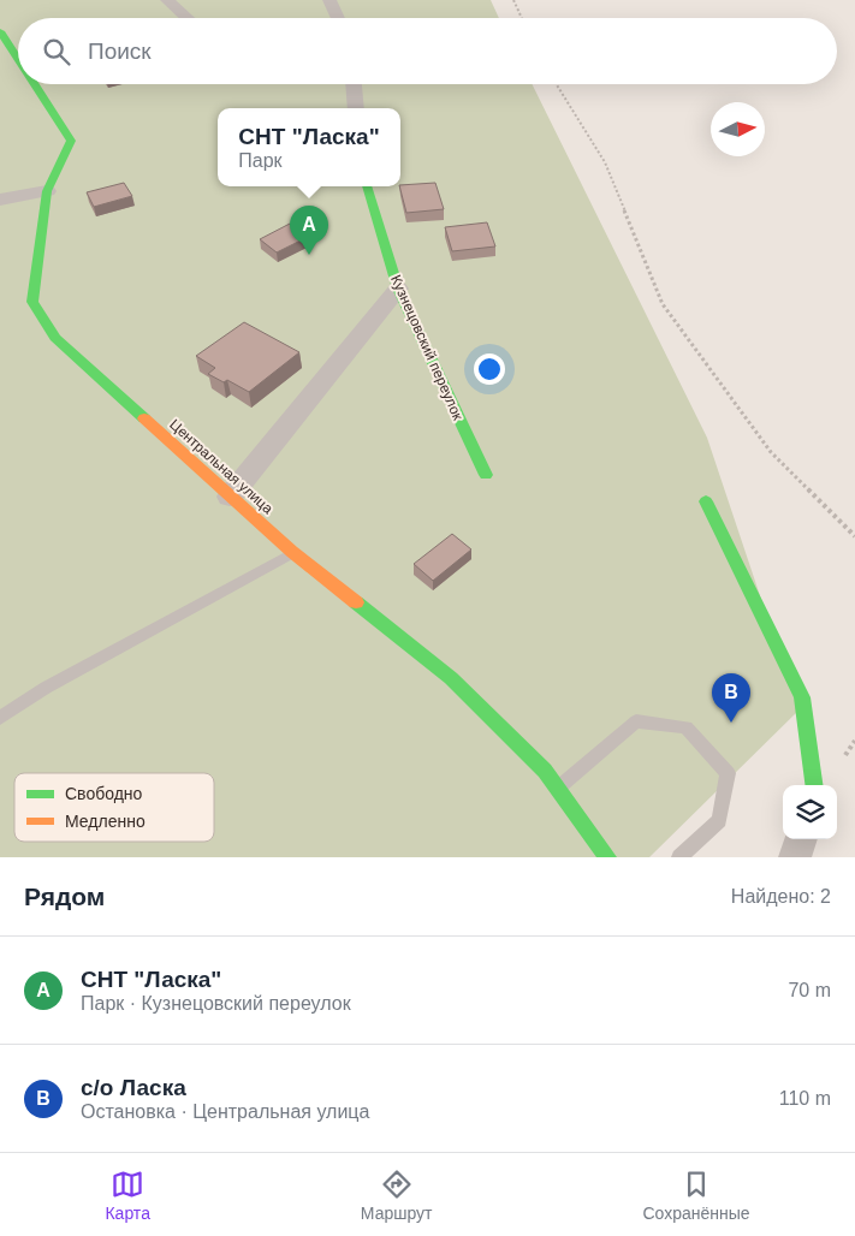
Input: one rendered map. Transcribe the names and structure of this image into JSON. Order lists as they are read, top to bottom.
{
  "streets": {
    "street": ["Кузнецовский переулок", "Центральная улица"]
  },
  "legend": ["Свободно", "Медленно"],
  "north": "right",
  "page": {
    "search": "Поиск",
    "popup": ["СНТ \"Ласка\"", "Парк"],
    "pins": ["A", "B"],
    "heading": ["Рядом", "Найдено: 2"],
    "list": [
      {
        "mark": "A",
        "name": "СНТ \"Ласка\"",
        "note": "Парк · Кузнецовский переулок",
        "value": "70 m"
      },
      {
        "mark": "B",
        "name": "с/о Ласка",
        "note": "Остановка · Центральная улица",
        "value": "110 m"
      }
    ],
    "nav": ["Карта", "Маршрут", "Сохранённые"]
  }
}
